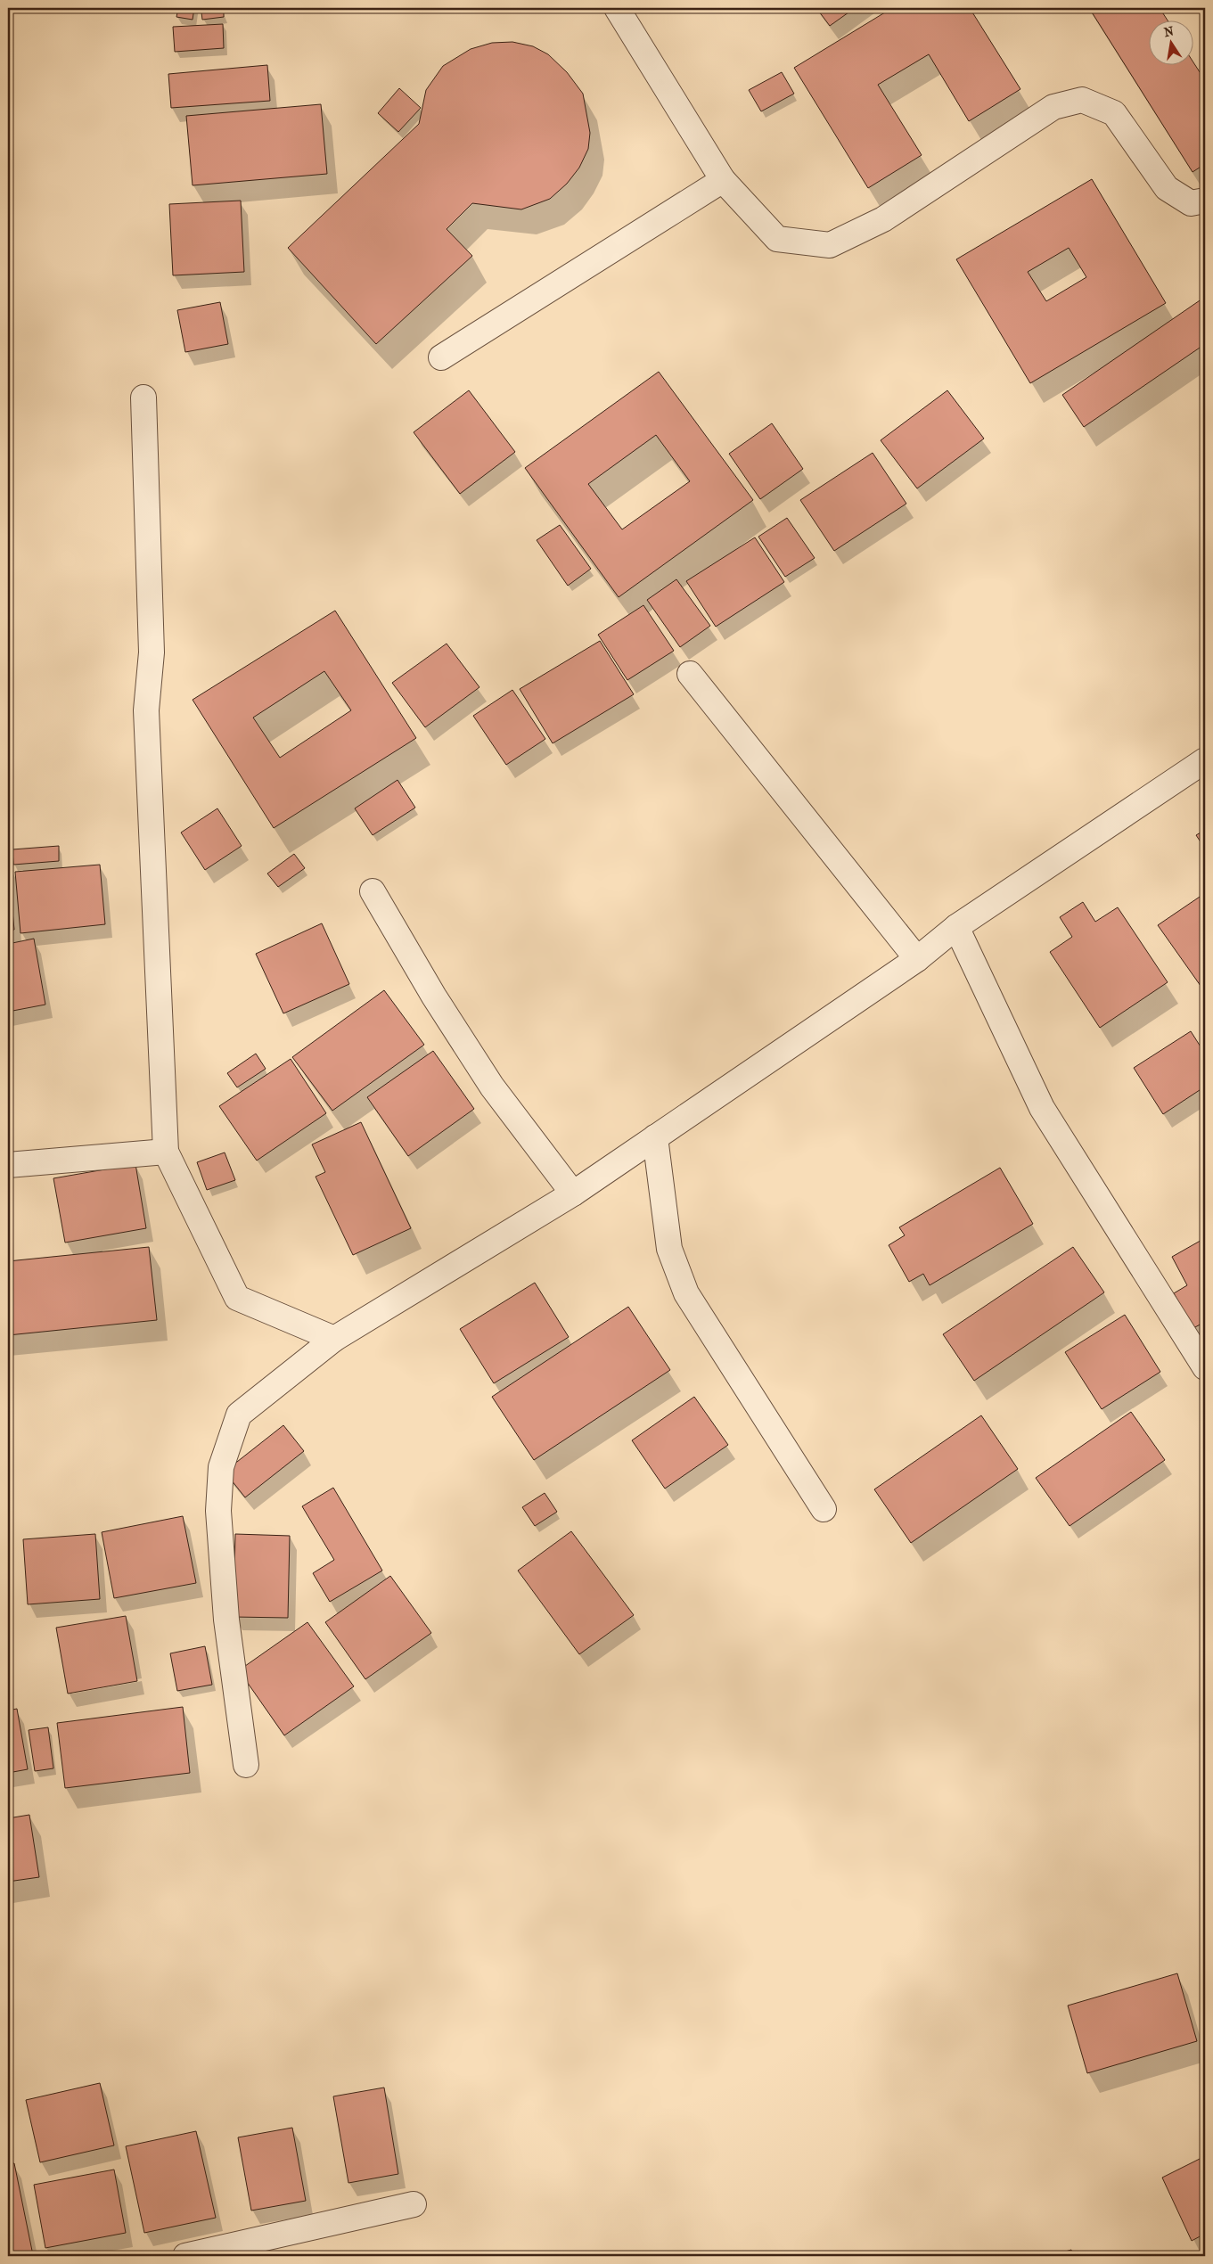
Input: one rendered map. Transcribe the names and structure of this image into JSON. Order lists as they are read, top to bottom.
{
  "north": "top"
}
